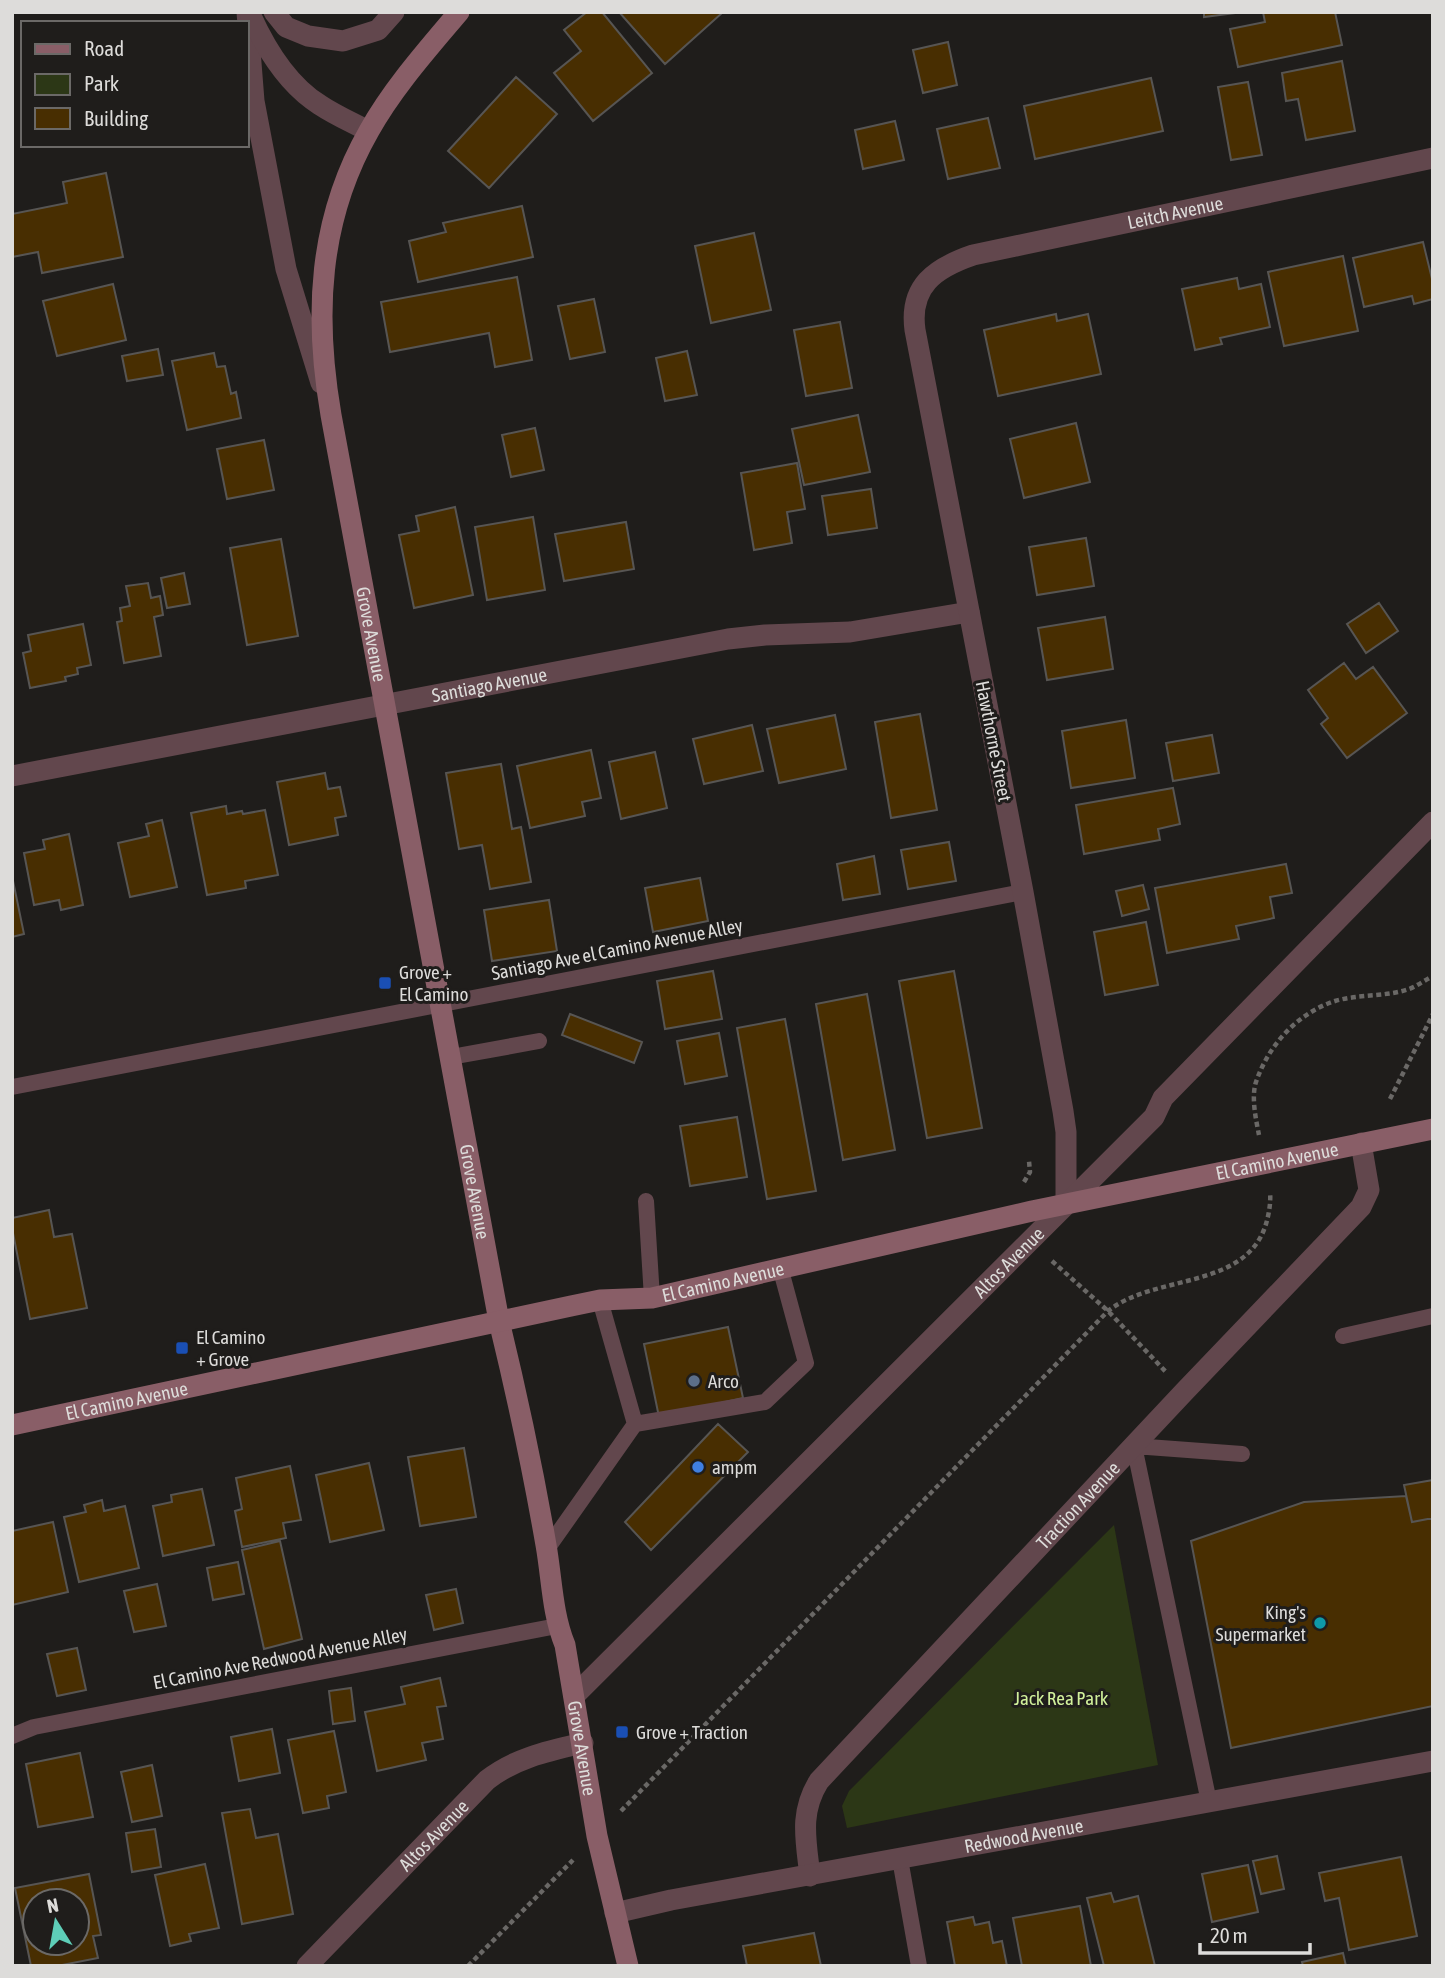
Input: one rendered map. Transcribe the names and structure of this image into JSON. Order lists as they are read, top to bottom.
{
  "streets": {
    "main road": ["Grove Avenue", "El Camino Avenue"],
    "street": [
      "Leitch Avenue",
      "Santiago Avenue",
      "Hawthorne Street",
      "Altos Avenue",
      "Traction Avenue",
      "Redwood Avenue"
    ],
    "lane": ["Santiago Ave el Camino Avenue Alley", "El Camino Ave Redwood Avenue Alley"]
  },
  "crossings": [
    ["Leitch Avenue", "Hawthorne Street"],
    ["Grove Avenue", "Santiago Avenue"],
    ["Grove Avenue", "Santiago Ave el Camino Avenue Alley"],
    ["Grove Avenue", "El Camino Avenue"],
    ["Grove Avenue", "Altos Avenue"],
    ["Grove Avenue", "El Camino Ave Redwood Avenue Alley"],
    ["Grove Avenue", "Redwood Avenue"],
    ["Santiago Avenue", "Hawthorne Street"],
    ["Hawthorne Street", "Santiago Ave el Camino Avenue Alley"],
    ["Hawthorne Street", "El Camino Avenue"],
    ["Hawthorne Street", "Altos Avenue"],
    ["El Camino Avenue", "Altos Avenue"],
    ["El Camino Avenue", "Traction Avenue"],
    ["Traction Avenue", "Redwood Avenue"]
  ],
  "parks": ["Jack Rea Park"],
  "places": {
    "transit": ["Grove + El Camino", "El Camino + Grove", "Grove + Traction"],
    "other": ["Arco", "ampm", "King's Supermarket"]
  },
  "legend": ["Road", "Park", "Building"],
  "scale_bar": "20 m",
  "north": "top"
}
